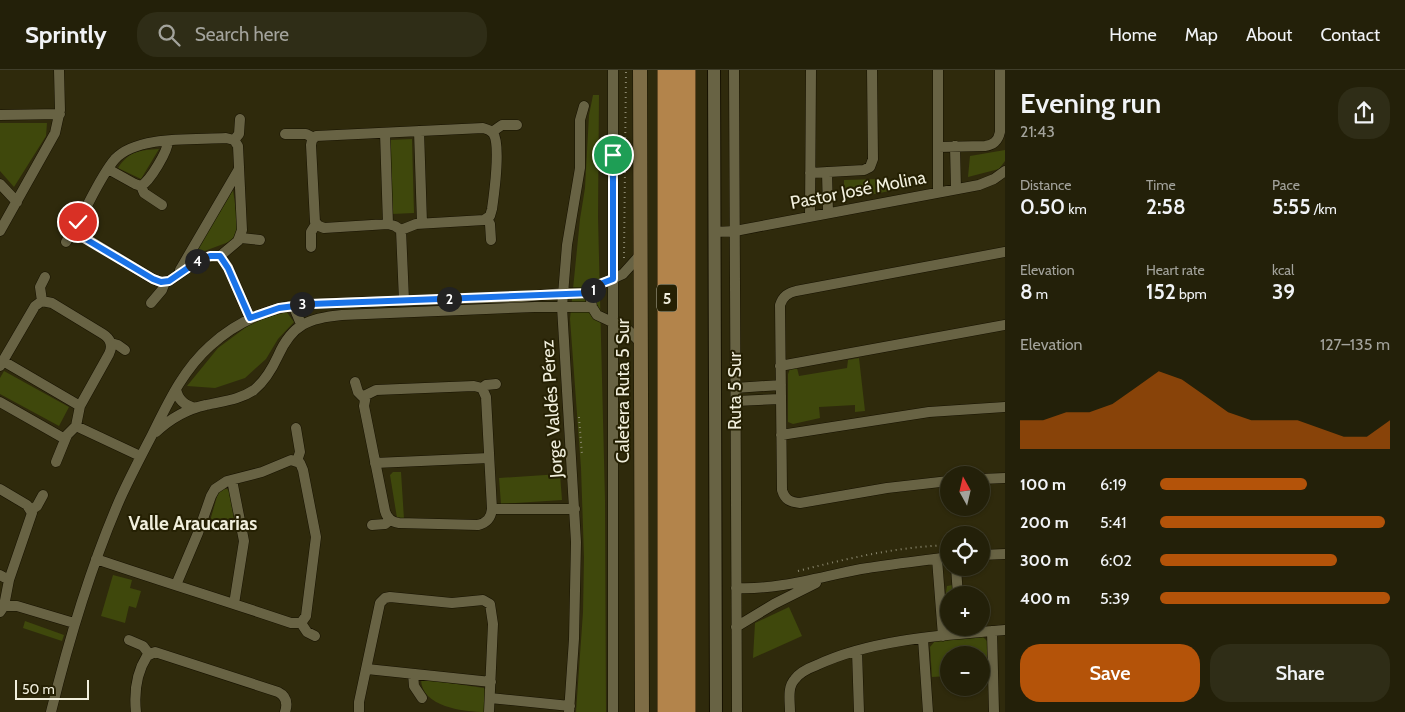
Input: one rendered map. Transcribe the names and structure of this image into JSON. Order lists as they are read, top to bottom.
{
  "streets": {
    "highway": ["5"],
    "main road": ["Caletera Ruta 5 Sur"],
    "street": ["Pastor José Molina", "Ruta 5 Sur", "Jorge Valdés Pérez"]
  },
  "crossings": [
    ["Pastor José Molina", "Ruta 5 Sur"]
  ],
  "districts": ["Valle Araucarias"],
  "scale_bar": "50 m",
  "north": "top",
  "page": {
    "header": "Sprintly",
    "search": "Search here",
    "nav": [
      "Home",
      "Map",
      "About",
      "Contact"
    ],
    "heading": ["Evening run", "21:43"],
    "stats": [
      ["Distance", "0.50 km"],
      ["Time", "2:58"],
      ["Pace", "5:55 /km"],
      ["Elevation", "8 m"],
      ["Heart rate", "152 bpm"],
      ["kcal", "39"]
    ],
    "pins": [
      "4",
      "1",
      "2",
      "3"
    ],
    "chart": ["Elevation", "127–135 m"],
    "list": [
      {
        "name": "100 m",
        "note": "6:19"
      },
      {
        "name": "200 m",
        "note": "5:41"
      },
      {
        "name": "300 m",
        "note": "6:02"
      },
      {
        "name": "400 m",
        "note": "5:39"
      }
    ],
    "map_buttons": ["+", "−"],
    "buttons": ["Save", "Share"],
    "scale": "50 m"
  }
}
